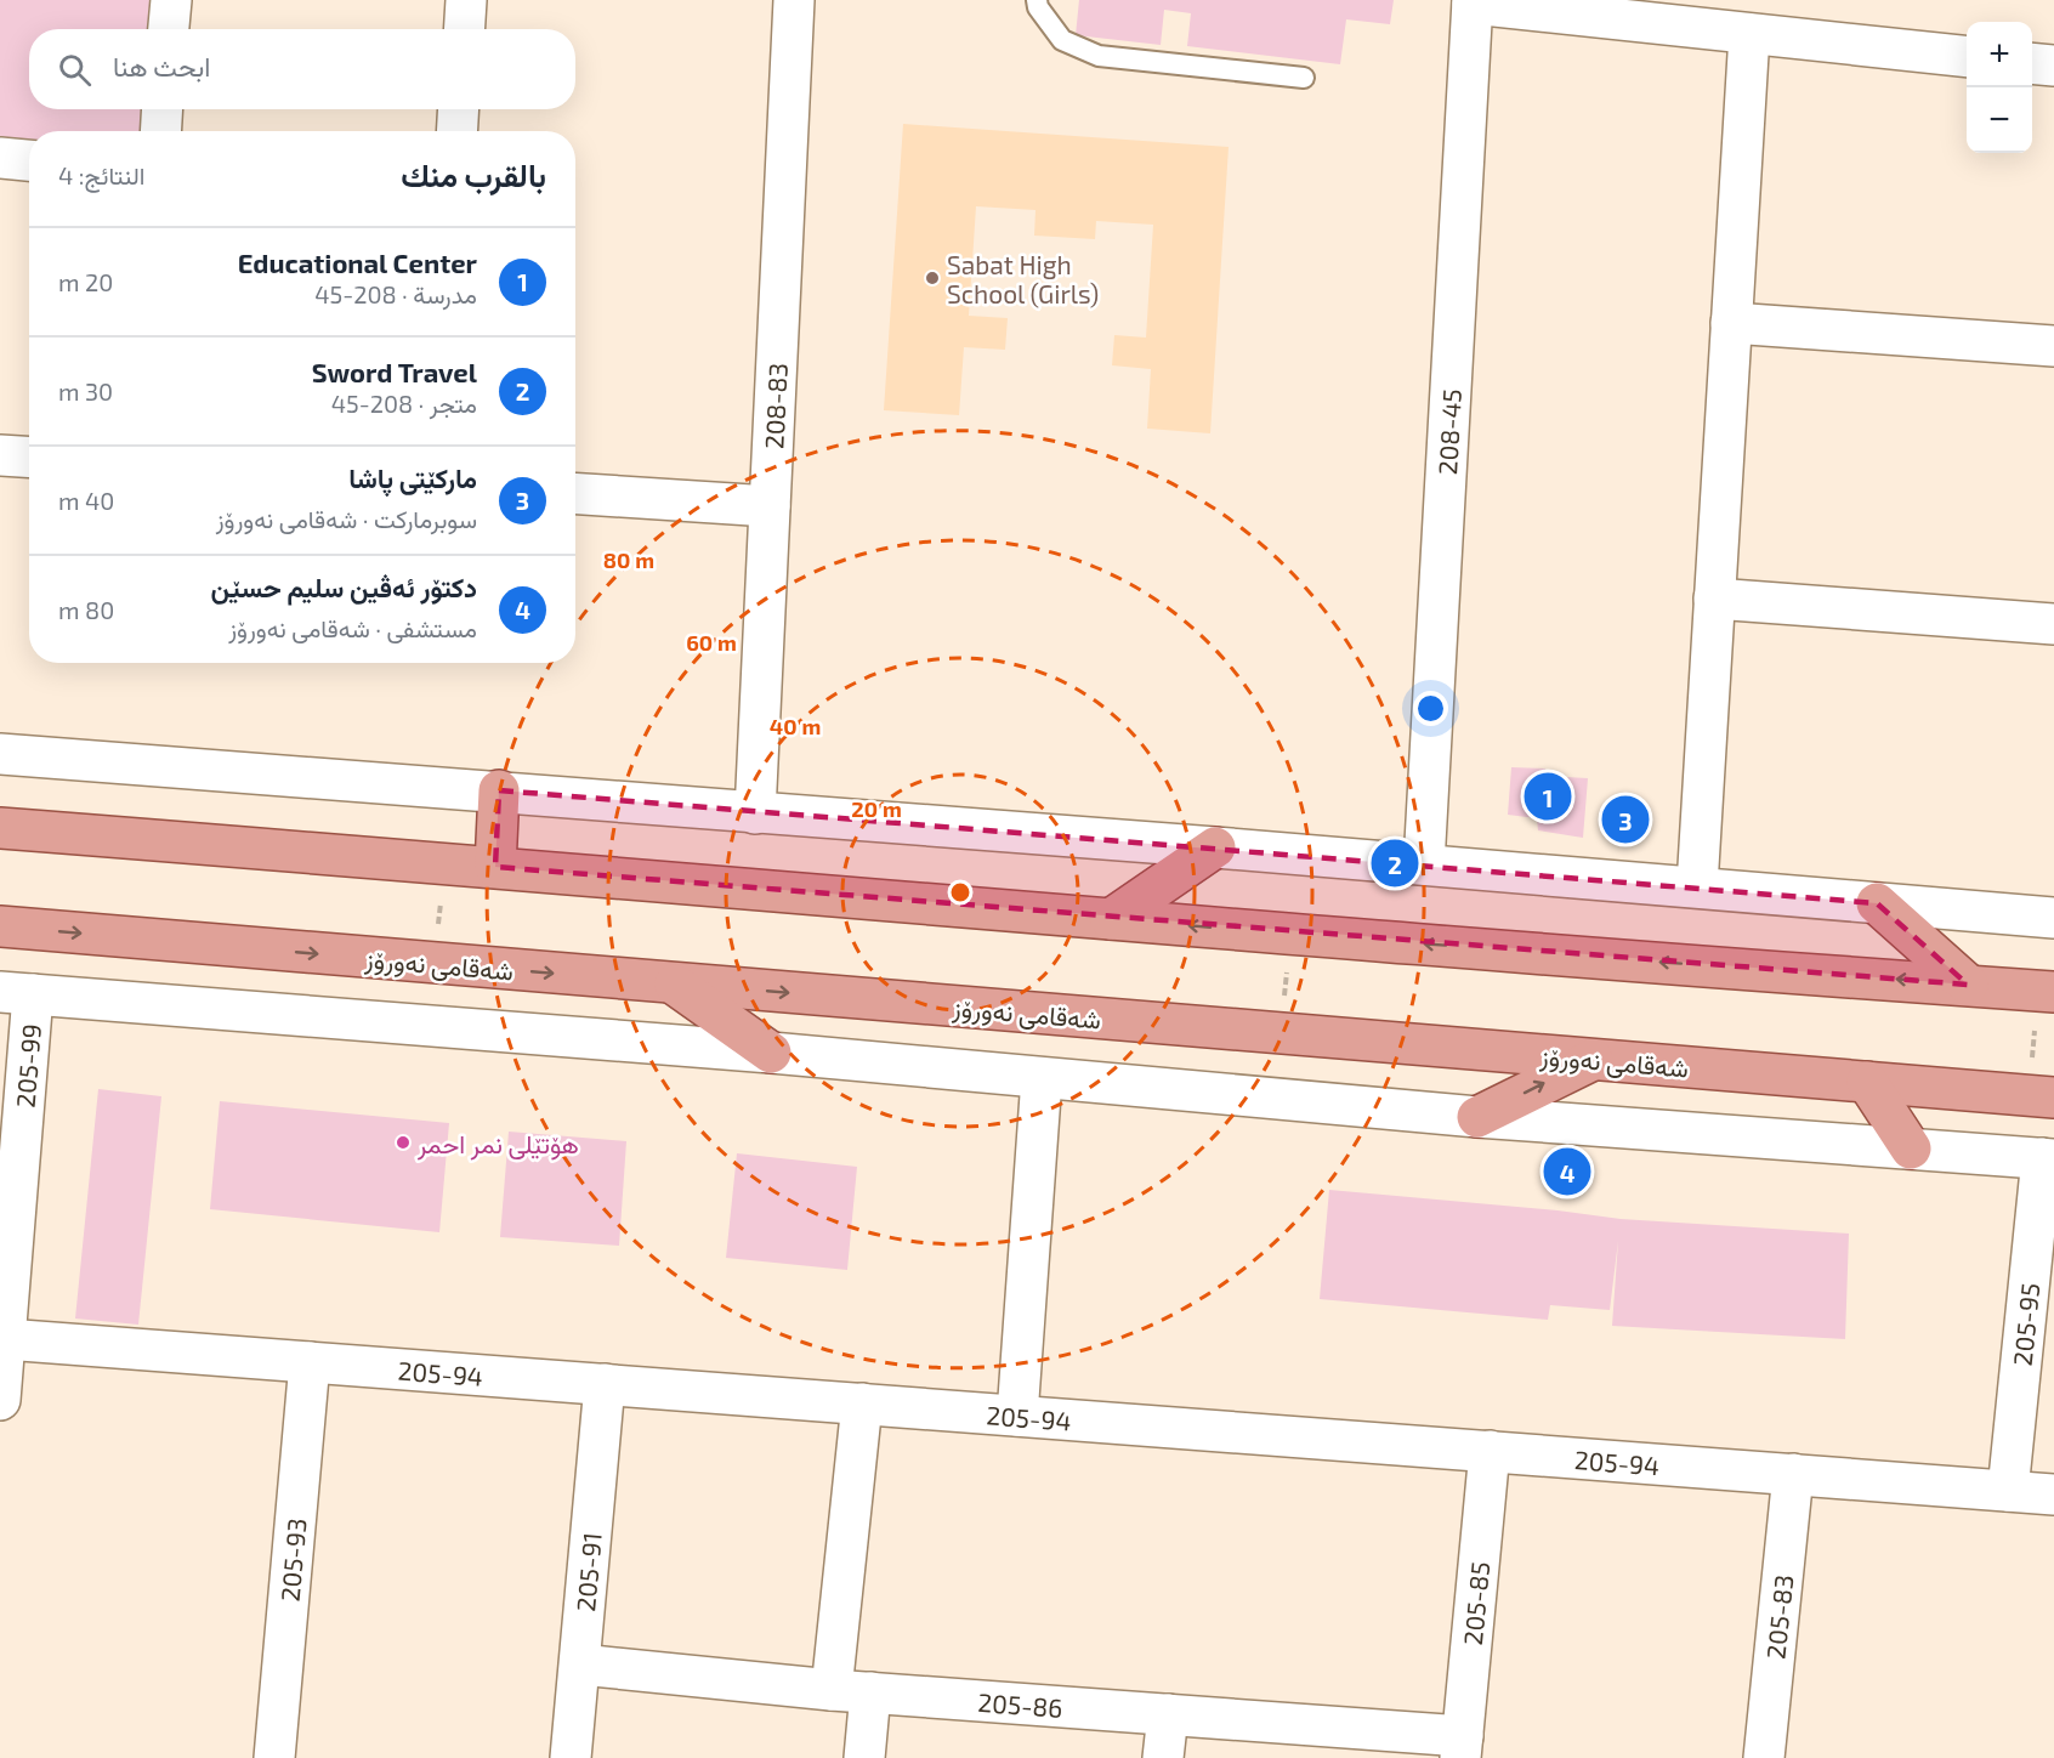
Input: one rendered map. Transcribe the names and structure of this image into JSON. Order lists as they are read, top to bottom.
{
  "streets": {
    "main road": ["شەقامی نەورۆز"],
    "street": [
      "208-83",
      "208-45",
      "205-99",
      "205-95",
      "205-94",
      "205-93",
      "205-91",
      "205-85",
      "205-83",
      "205-86"
    ]
  },
  "crossings": [
    ["205-99", "205-94"],
    ["205-95", "205-94"],
    ["205-94", "205-93"],
    ["205-94", "205-91"],
    ["205-94", "205-85"],
    ["205-94", "205-83"],
    ["205-91", "205-86"],
    ["205-85", "205-86"]
  ],
  "places": ["Sabat High School (Girls)", "هۆتێلی نمر احمر"],
  "page": {
    "map_buttons": ["+", "−"],
    "search": "ابحث هنا",
    "heading": ["بالقرب منك", "النتائج: 4"],
    "list": [
      {
        "mark": "1",
        "name": "Educational Center",
        "note": "مدرسة · 208-45",
        "value": "20 m"
      },
      {
        "mark": "2",
        "name": "Sword Travel",
        "note": "متجر · 208-45",
        "value": "30 m"
      },
      {
        "mark": "3",
        "name": "مارکێتی پاشا",
        "note": "سوبرماركت · شەقامی نەورۆز",
        "value": "40 m"
      },
      {
        "mark": "4",
        "name": "دکتۆر ئەڤین سلیم حسێن",
        "note": "مستشفى · شەقامی نەورۆز",
        "value": "80 m"
      }
    ],
    "pins": [
      "1",
      "3",
      "2",
      "4"
    ]
  },
  "rings": [
    "80 m",
    "60 m",
    "40 m",
    "20 m"
  ]
}
